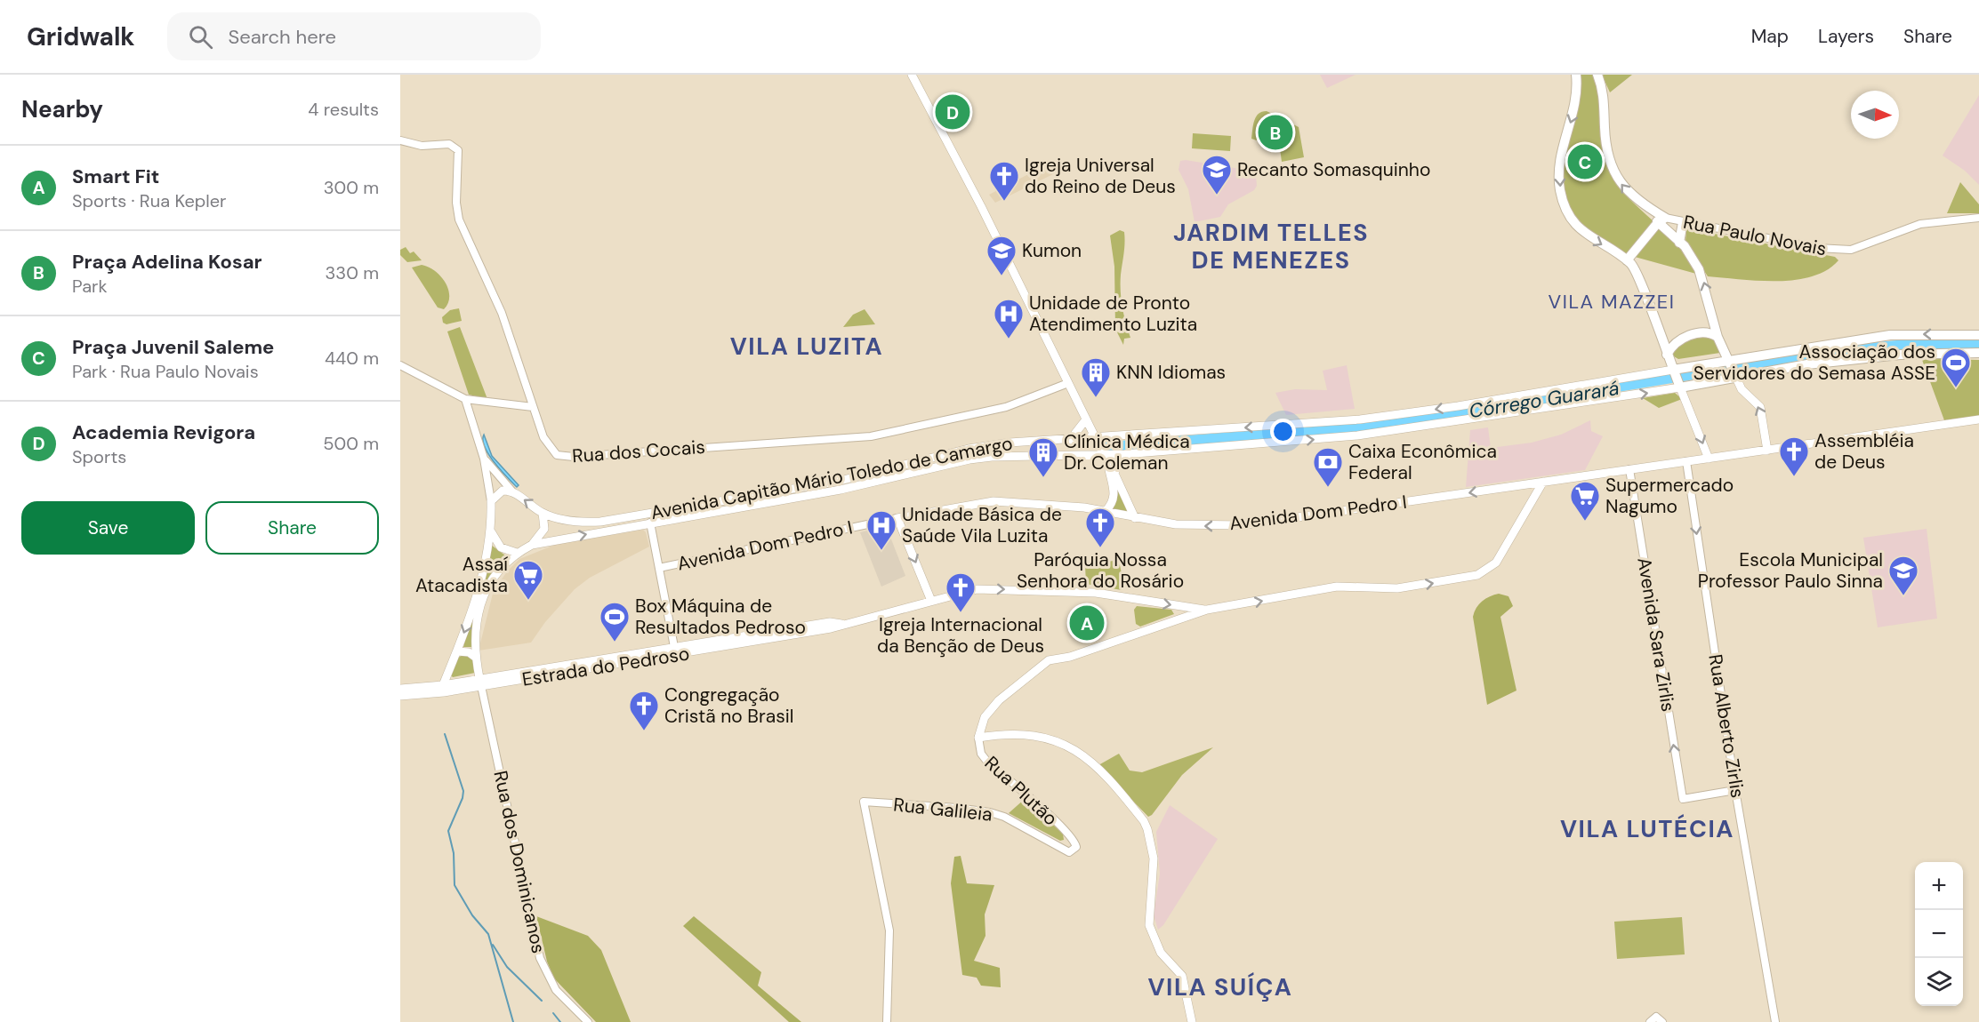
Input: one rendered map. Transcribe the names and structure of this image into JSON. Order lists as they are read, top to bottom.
{
  "streets": {
    "main road": [
      "Avenida Capitão Mário Toledo de Camargo",
      "Avenida Dom Pedro I",
      "Estrada do Pedroso",
      "Rua Plutão"
    ],
    "street": [
      "Rua Paulo Novais",
      "Rua dos Cocais",
      "Avenida Sara Zirlis",
      "Rua Alberto Zirlis",
      "Rua Galileia",
      "Rua dos Dominicanos"
    ]
  },
  "crossings": [
    ["Avenida Capitão Mário Toledo de Camargo", "Estrada do Pedroso"],
    ["Avenida Capitão Mário Toledo de Camargo", "Rua dos Dominicanos"],
    ["Avenida Dom Pedro I", "Avenida Sara Zirlis"],
    ["Avenida Dom Pedro I", "Rua Alberto Zirlis"],
    ["Avenida Sara Zirlis", "Rua Alberto Zirlis"],
    ["Estrada do Pedroso", "Rua Plutão"],
    ["Estrada do Pedroso", "Rua dos Dominicanos"],
    ["Rua Plutão", "Rua Galileia"]
  ],
  "one_way": ["Avenida Sara Zirlis", "Rua Alberto Zirlis"],
  "districts": [
    "JARDIM TELLES DE MENEZES",
    "VILA MAZZEI",
    "VILA LUZITA",
    "VILA LUTÉCIA",
    "VILA SUÍÇA"
  ],
  "water": ["Córrego Guarará"],
  "places": {
    "school or university": ["Recanto Somasquinho", "Kumon", "Escola Municipal Professor Paulo Sinna"],
    "church": [
      "Igreja Universal do Reino de Deus",
      "Assembléia de Deus",
      "Paróquia Nossa Senhora do Rosário",
      "Igreja Internacional da Benção de Deus",
      "Congregação Cristã no Brasil"
    ],
    "hospital": ["Unidade de Pronto Atendimento Luzita", "Unidade Básica de Saúde Vila Luzita"],
    "sports": ["Associação dos Servidores do Semasa ASSE", "Box Máquina de Resultados Pedroso"],
    "building": ["KNN Idiomas", "Clínica Médica Dr. Coleman"],
    "bank": ["Caixa Econômica Federal"],
    "supermarket": ["Supermercado Nagumo", "Assaí Atacadista"]
  },
  "north": "right",
  "page": {
    "header": "Gridwalk",
    "search": "Search here",
    "nav": ["Map", "Layers", "Share"],
    "heading": ["Nearby", "4 results"],
    "pins": [
      "D",
      "B",
      "C",
      "A"
    ],
    "list": [
      {
        "mark": "A",
        "name": "Smart Fit",
        "note": "Sports · Rua Kepler",
        "value": "300 m"
      },
      {
        "mark": "B",
        "name": "Praça Adelina Kosar",
        "note": "Park",
        "value": "330 m"
      },
      {
        "mark": "C",
        "name": "Praça Juvenil Saleme",
        "note": "Park · Rua Paulo Novais",
        "value": "440 m"
      },
      {
        "mark": "D",
        "name": "Academia Revigora",
        "note": "Sports",
        "value": "500 m"
      }
    ],
    "buttons": ["Save", "Share"],
    "map_buttons": ["+", "−"]
  }
}
